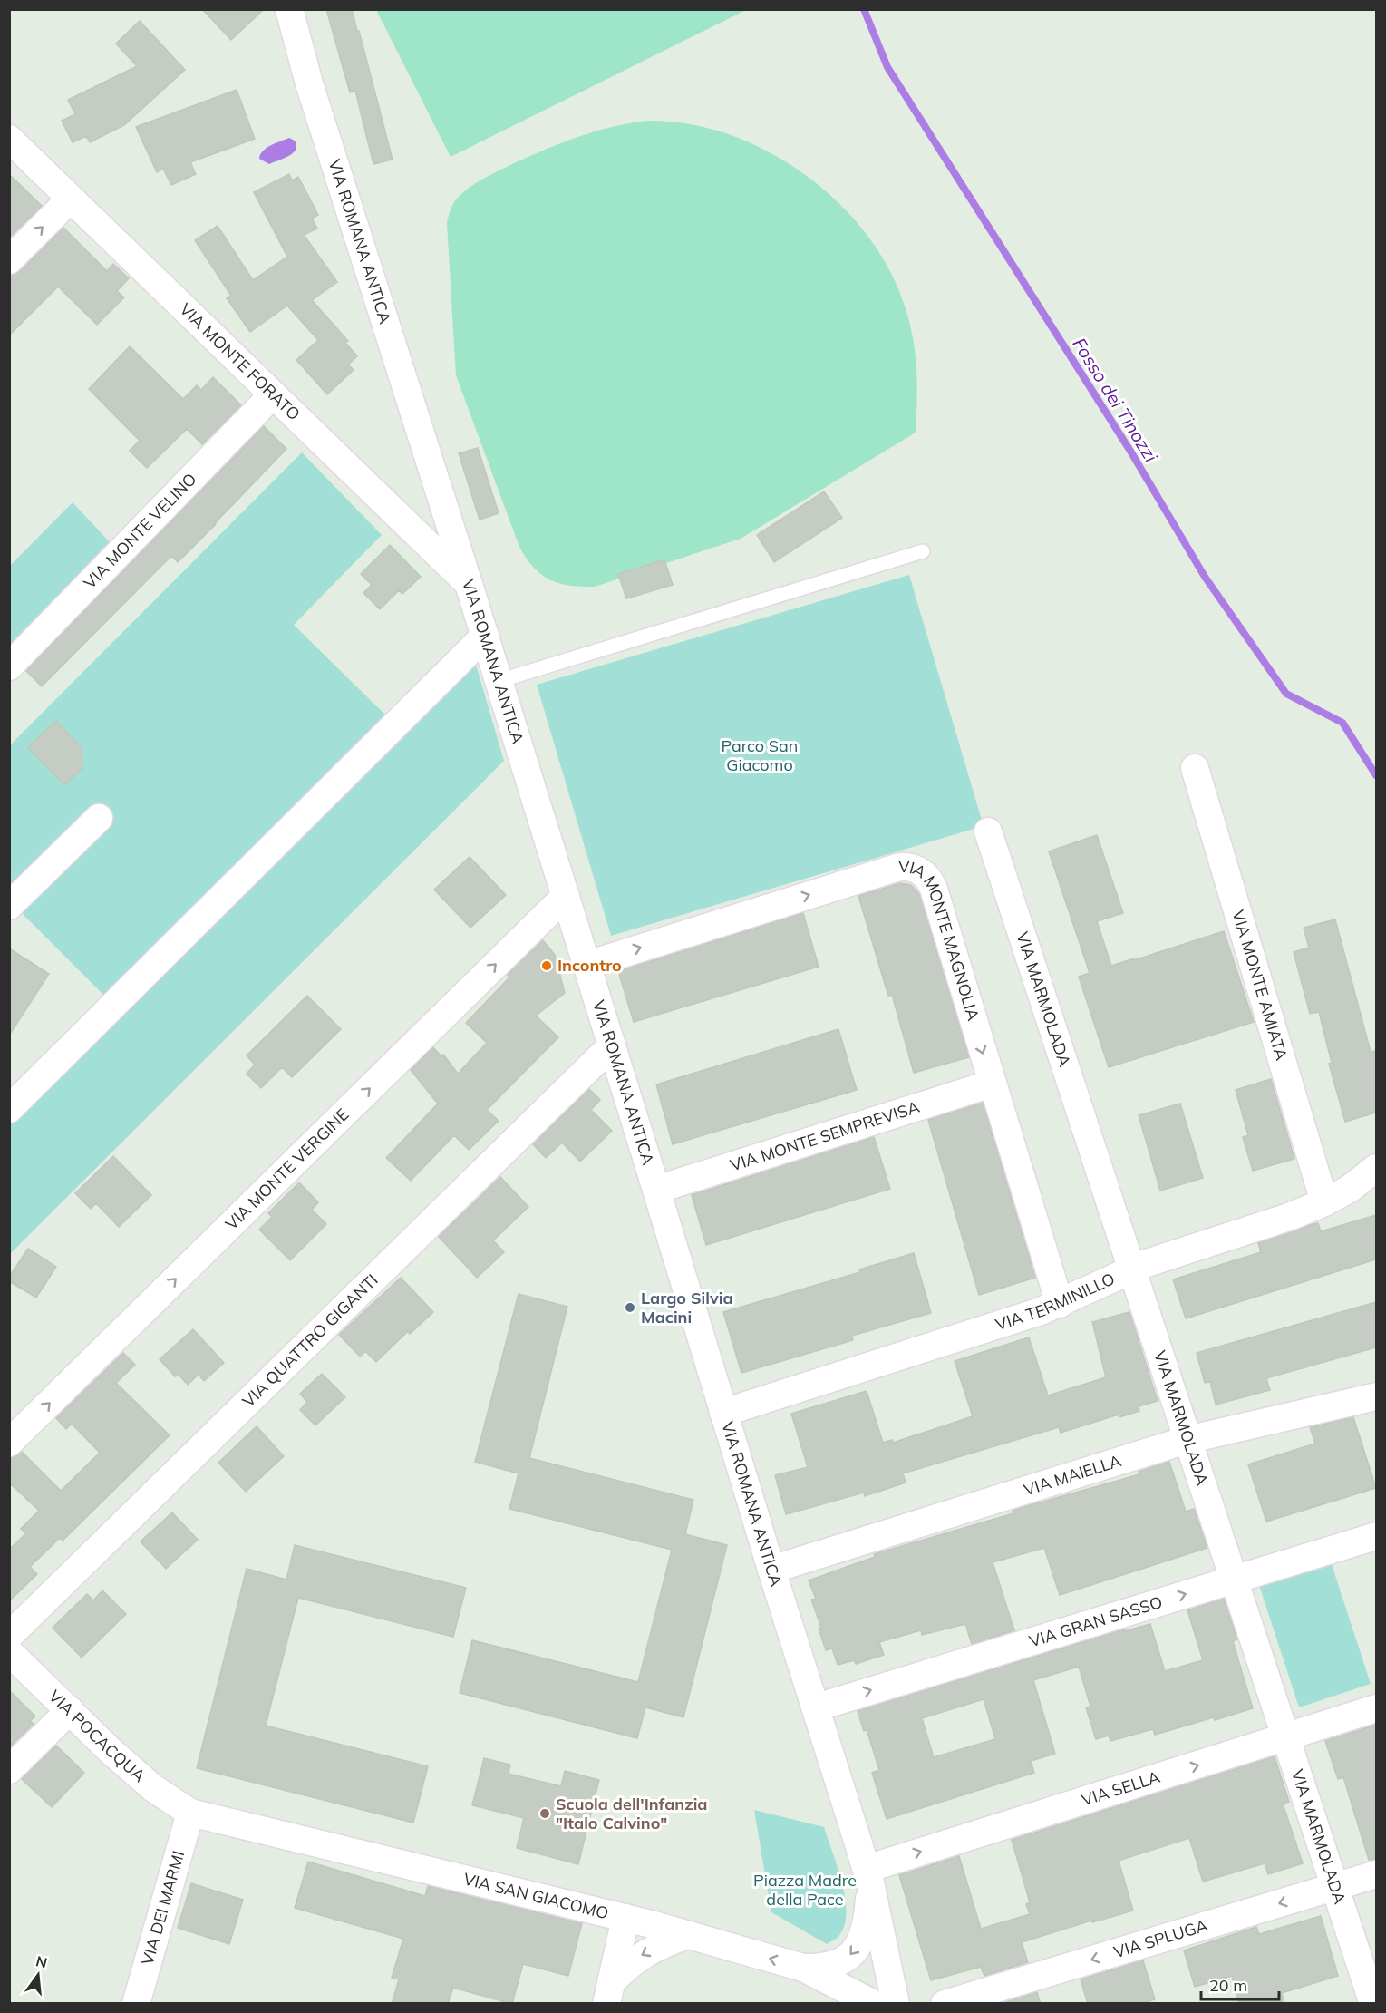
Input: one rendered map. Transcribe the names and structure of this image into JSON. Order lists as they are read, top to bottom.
{
  "streets": {
    "street": [
      "VIA ROMANA ANTICA",
      "VIA MONTE FORATO",
      "VIA MONTE VELINO",
      "VIA MONTE MAGNOLIA",
      "VIA MONTE AMIATA",
      "VIA MARMOLADA",
      "VIA MONTE SEMPREVISA",
      "VIA MONTE VERGINE",
      "VIA TERMINILLO",
      "VIA QUATTRO GIGANTI",
      "VIA MAIELLA",
      "VIA GRAN SASSO",
      "VIA POCACQUA",
      "VIA SELLA",
      "VIA SAN GIACOMO",
      "VIA DEI MARMI",
      "VIA SPLUGA"
    ]
  },
  "crossings": [
    ["VIA ROMANA ANTICA", "VIA MONTE FORATO"],
    ["VIA ROMANA ANTICA", "VIA MONTE MAGNOLIA"],
    ["VIA ROMANA ANTICA", "VIA MONTE SEMPREVISA"],
    ["VIA ROMANA ANTICA", "VIA MONTE VERGINE"],
    ["VIA ROMANA ANTICA", "VIA TERMINILLO"],
    ["VIA ROMANA ANTICA", "VIA QUATTRO GIGANTI"],
    ["VIA ROMANA ANTICA", "VIA MAIELLA"],
    ["VIA ROMANA ANTICA", "VIA GRAN SASSO"],
    ["VIA ROMANA ANTICA", "VIA SELLA"],
    ["VIA MONTE FORATO", "VIA MONTE VELINO"],
    ["VIA MONTE MAGNOLIA", "VIA MONTE SEMPREVISA"],
    ["VIA MONTE MAGNOLIA", "VIA TERMINILLO"],
    ["VIA MONTE AMIATA", "VIA TERMINILLO"],
    ["VIA MARMOLADA", "VIA TERMINILLO"],
    ["VIA MARMOLADA", "VIA MAIELLA"],
    ["VIA MARMOLADA", "VIA GRAN SASSO"],
    ["VIA MARMOLADA", "VIA SELLA"],
    ["VIA MARMOLADA", "VIA SPLUGA"],
    ["VIA POCACQUA", "VIA SAN GIACOMO"],
    ["VIA POCACQUA", "VIA DEI MARMI"],
    ["VIA SAN GIACOMO", "VIA DEI MARMI"]
  ],
  "one_way": ["VIA GRAN SASSO", "VIA SELLA", "VIA SPLUGA"],
  "water": ["Fosso dei Tinozzi"],
  "parks": ["Parco San Giacomo", "Piazza Madre della Pace"],
  "places": ["Incontro", "Largo Silvia Macini", "Scuola dell'Infanzia \"Italo Calvino\""],
  "scale_bar": "20 m",
  "north": "top"
}
